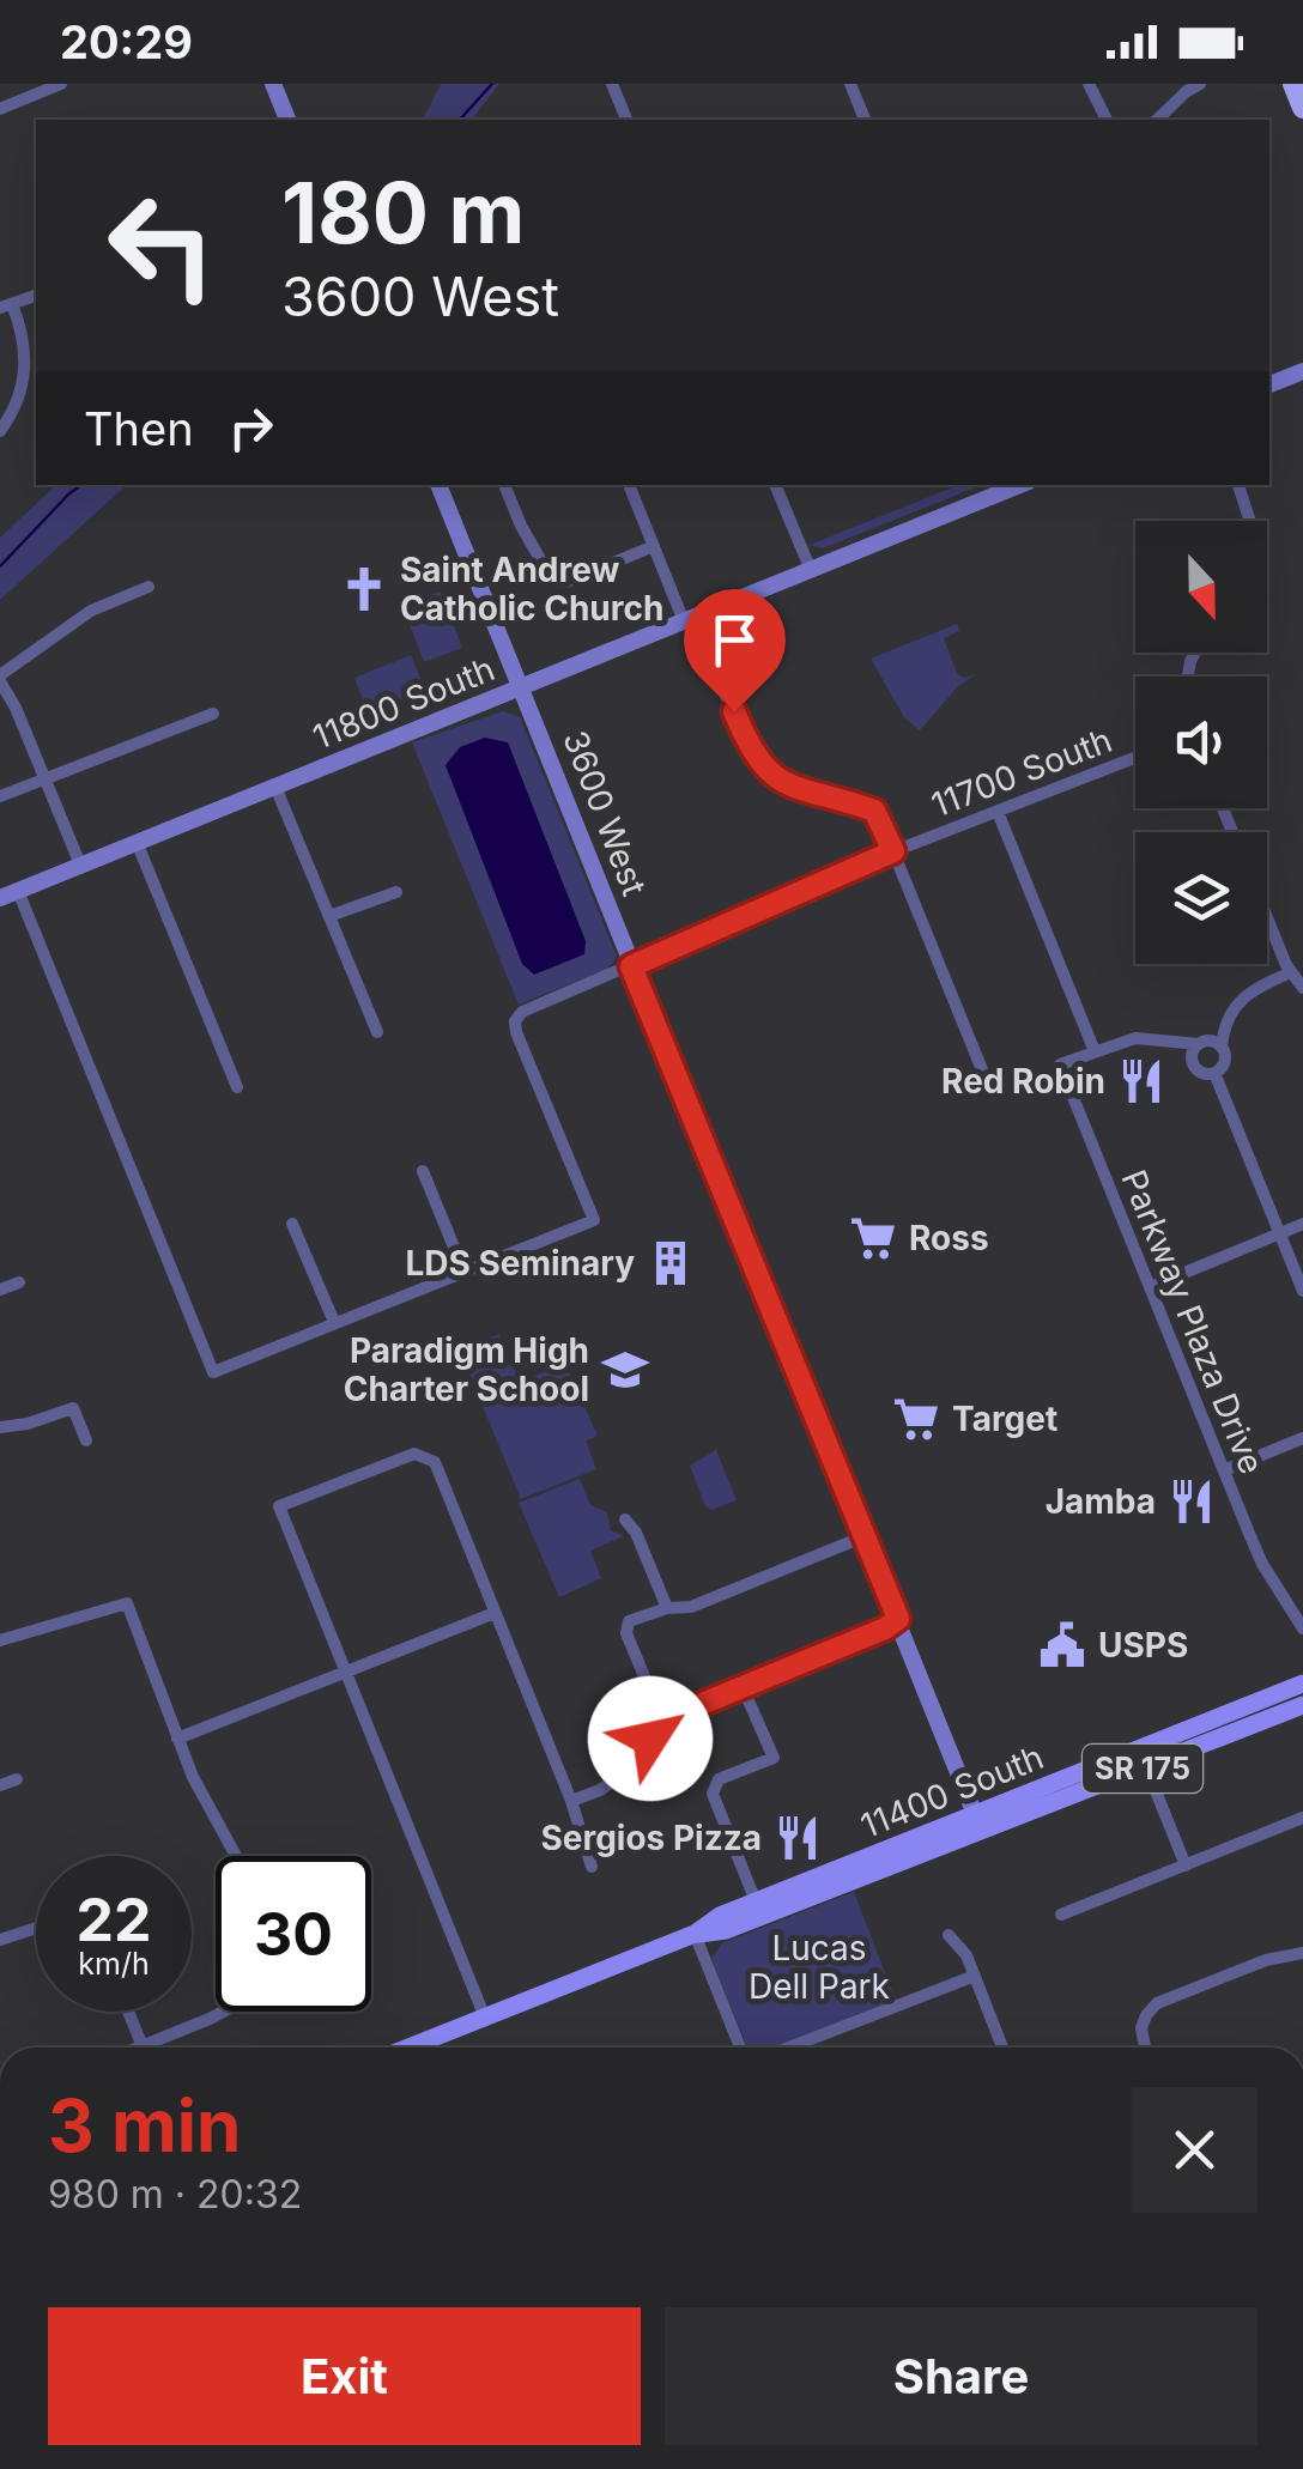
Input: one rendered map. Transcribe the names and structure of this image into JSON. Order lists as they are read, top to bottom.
{
  "streets": {
    "main road": [
      "11800 South",
      "3600 West",
      "SR 175",
      "11400 South"
    ],
    "street": ["11700 South", "Parkway Plaza Drive"]
  },
  "crossings": [
    ["11800 South", "3600 West"],
    ["11700 South", "3600 West"],
    ["3600 West", "11400 South"],
    ["SR 175", "11400 South"]
  ],
  "parks": ["Lucas Dell Park"],
  "places": {
    "church": ["Saint Andrew Catholic Church"],
    "restaurant": ["Red Robin", "Jamba", "Sergios Pizza"],
    "supermarket": ["Ross", "Target"],
    "building": ["LDS Seminary"],
    "school or university": ["Paradigm High Charter School"],
    "public building": ["USPS"]
  },
  "north": "bottom",
  "page": {
    "status": "20:29",
    "turn": ["180 m", "3600 West"],
    "then": "Then",
    "speed": "22 km/h",
    "limit": "30",
    "heading": ["3 min", "980 m · 20:32"],
    "buttons": ["Exit", "Share"]
  }
}
